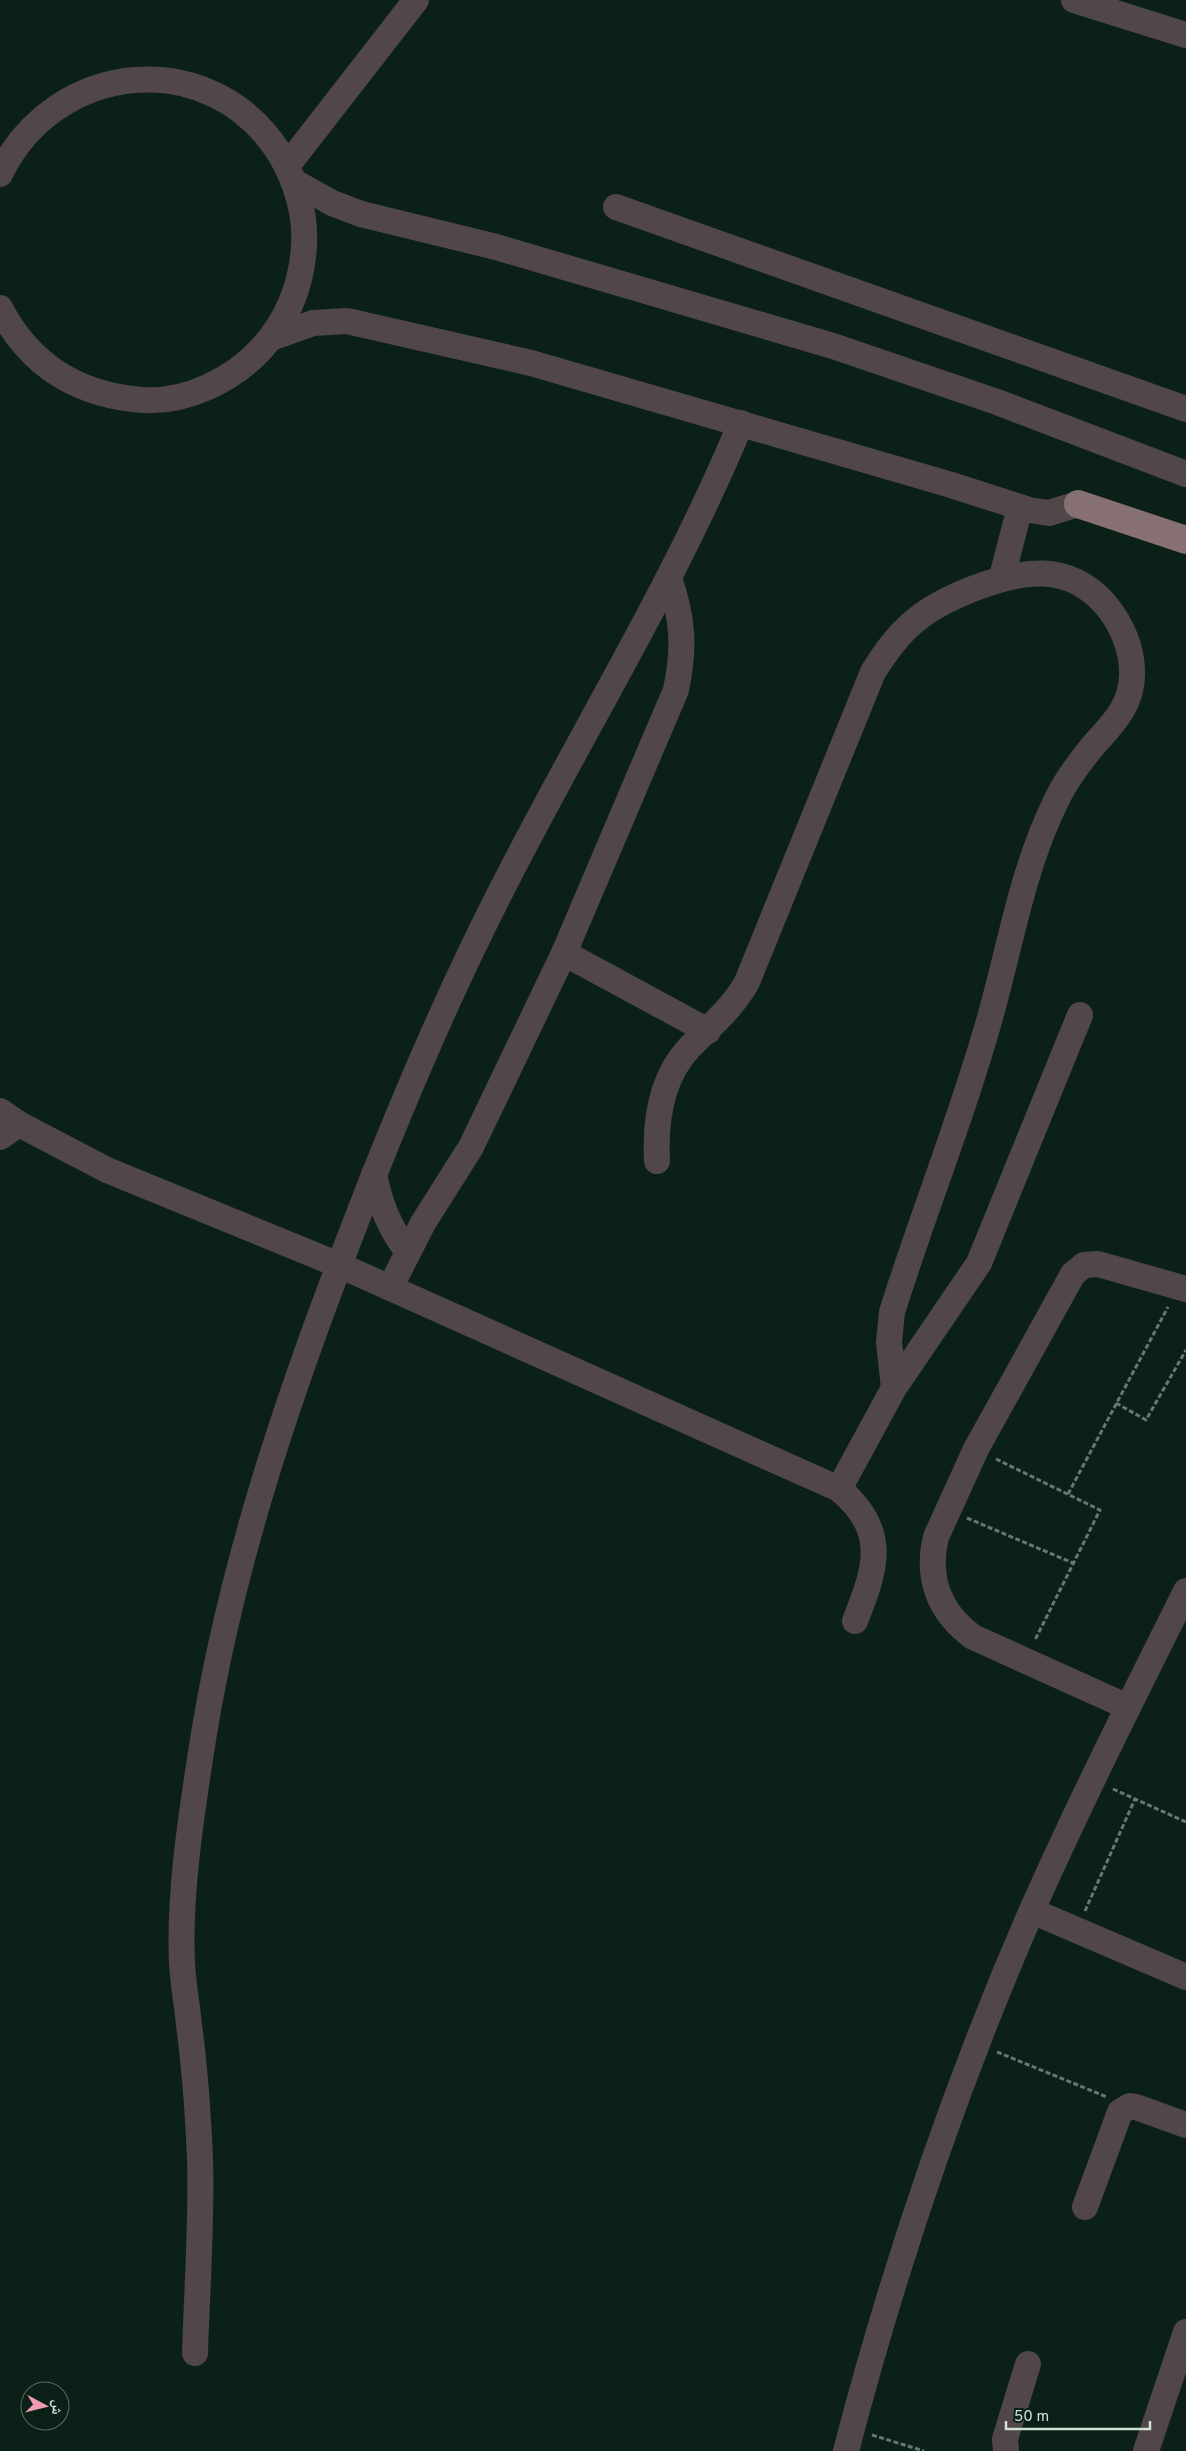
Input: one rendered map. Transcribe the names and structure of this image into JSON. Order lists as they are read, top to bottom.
{
  "scale_bar": "50 m",
  "north": "right"
}
